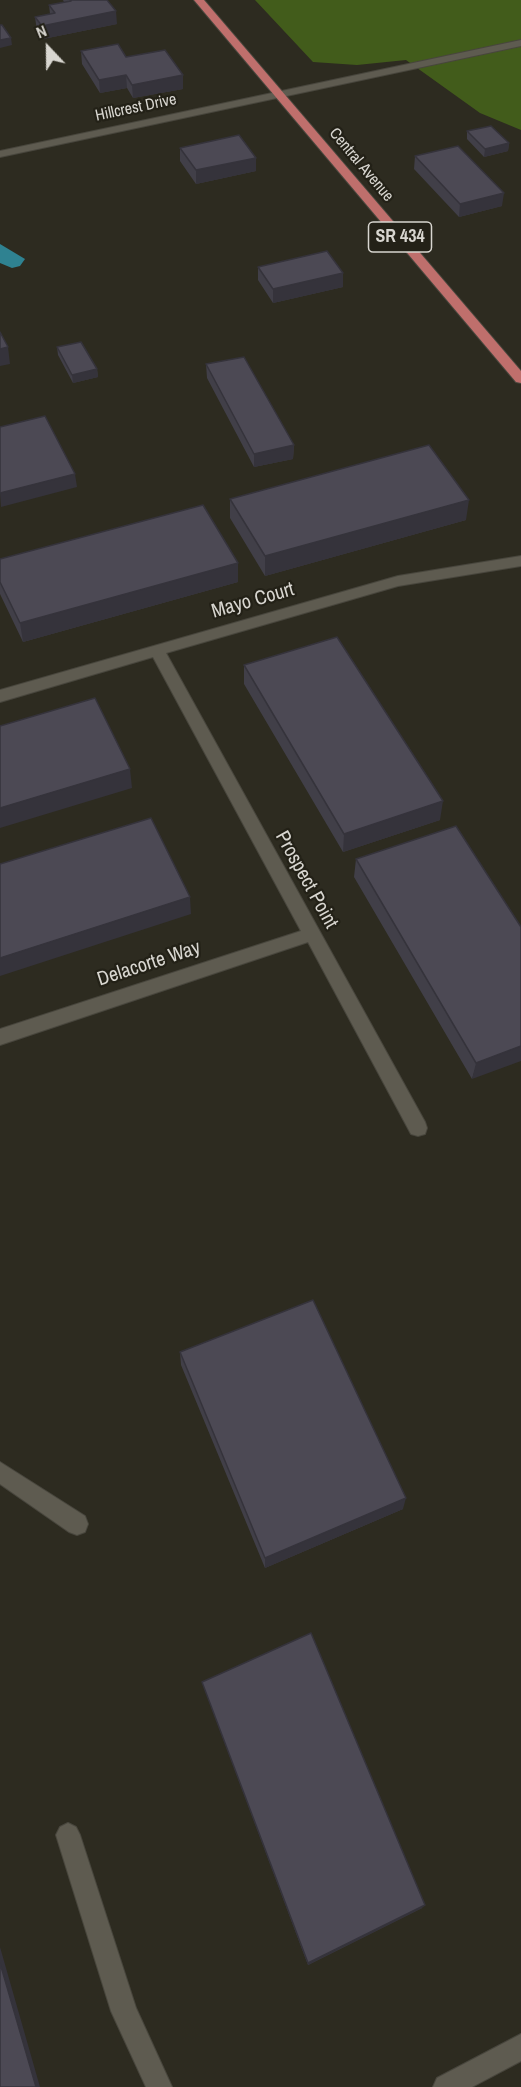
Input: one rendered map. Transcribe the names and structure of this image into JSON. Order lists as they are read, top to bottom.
{
  "streets": {
    "main road": ["Central Avenue", "SR 434"],
    "street": [
      "Hillcrest Drive",
      "Mayo Court",
      "Prospect Point",
      "Delacorte Way"
    ]
  },
  "crossings": [
    ["Hillcrest Drive", "Central Avenue"],
    ["Mayo Court", "Prospect Point"],
    ["Prospect Point", "Delacorte Way"]
  ],
  "north": "top"
}
